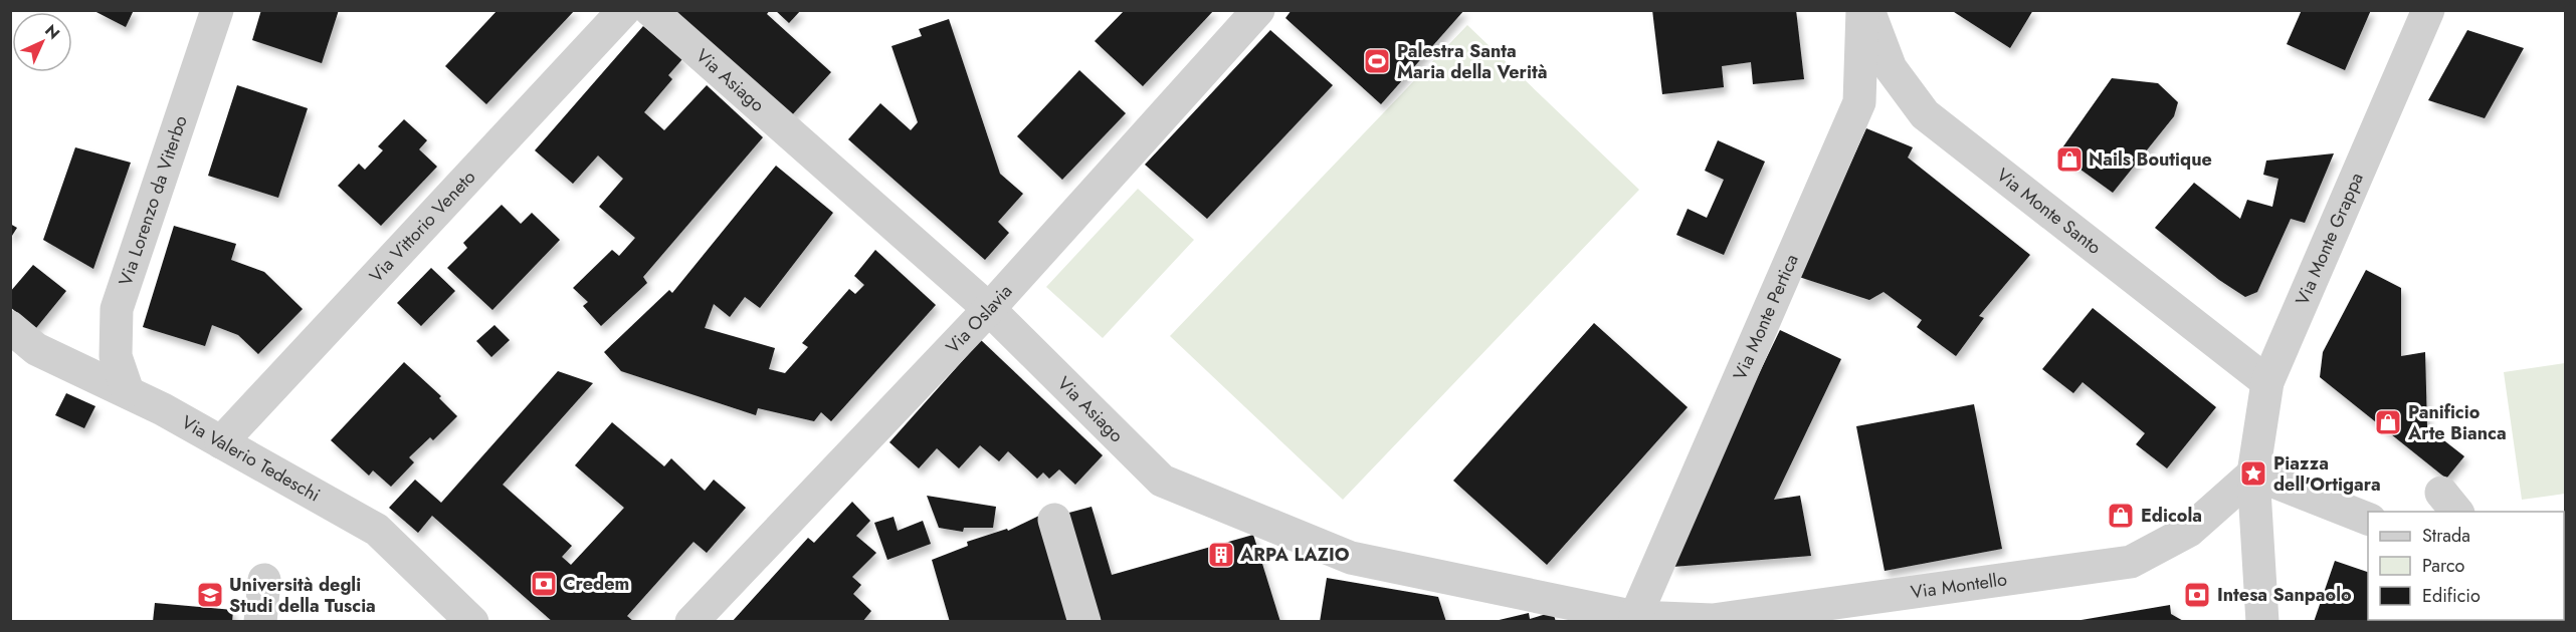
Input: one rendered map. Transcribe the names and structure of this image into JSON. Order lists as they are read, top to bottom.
{
  "streets": {
    "street": [
      "Via Asiago",
      "Via Lorenzo da Viterbo",
      "Via Monte Santo",
      "Via Vittorio Veneto",
      "Via Monte Grappa",
      "Via Monte Pertica",
      "Via Oslavia",
      "Via Valerio Tedeschi",
      "Via Montello"
    ]
  },
  "crossings": [
    ["Via Asiago", "Via Monte Pertica"],
    ["Via Asiago", "Via Oslavia"],
    ["Via Asiago", "Via Montello"],
    ["Via Lorenzo da Viterbo", "Via Valerio Tedeschi"],
    ["Via Monte Santo", "Via Monte Grappa"],
    ["Via Vittorio Veneto", "Via Valerio Tedeschi"],
    ["Via Monte Grappa", "Via Montello"],
    ["Via Monte Pertica", "Via Montello"]
  ],
  "places": {
    "sports": ["Palestra Santa Maria della Verità"],
    "shop": ["Nails Boutique", "Panificio Arte Bianca", "Edicola"],
    "place": ["Piazza dell'Ortigara"],
    "building": ["ARPA LAZIO"],
    "bank": ["Credem", "Intesa Sanpaolo"],
    "school or university": ["Università degli Studi della Tuscia"]
  },
  "legend": ["Strada", "Parco", "Edificio"],
  "north": "top right"
}
